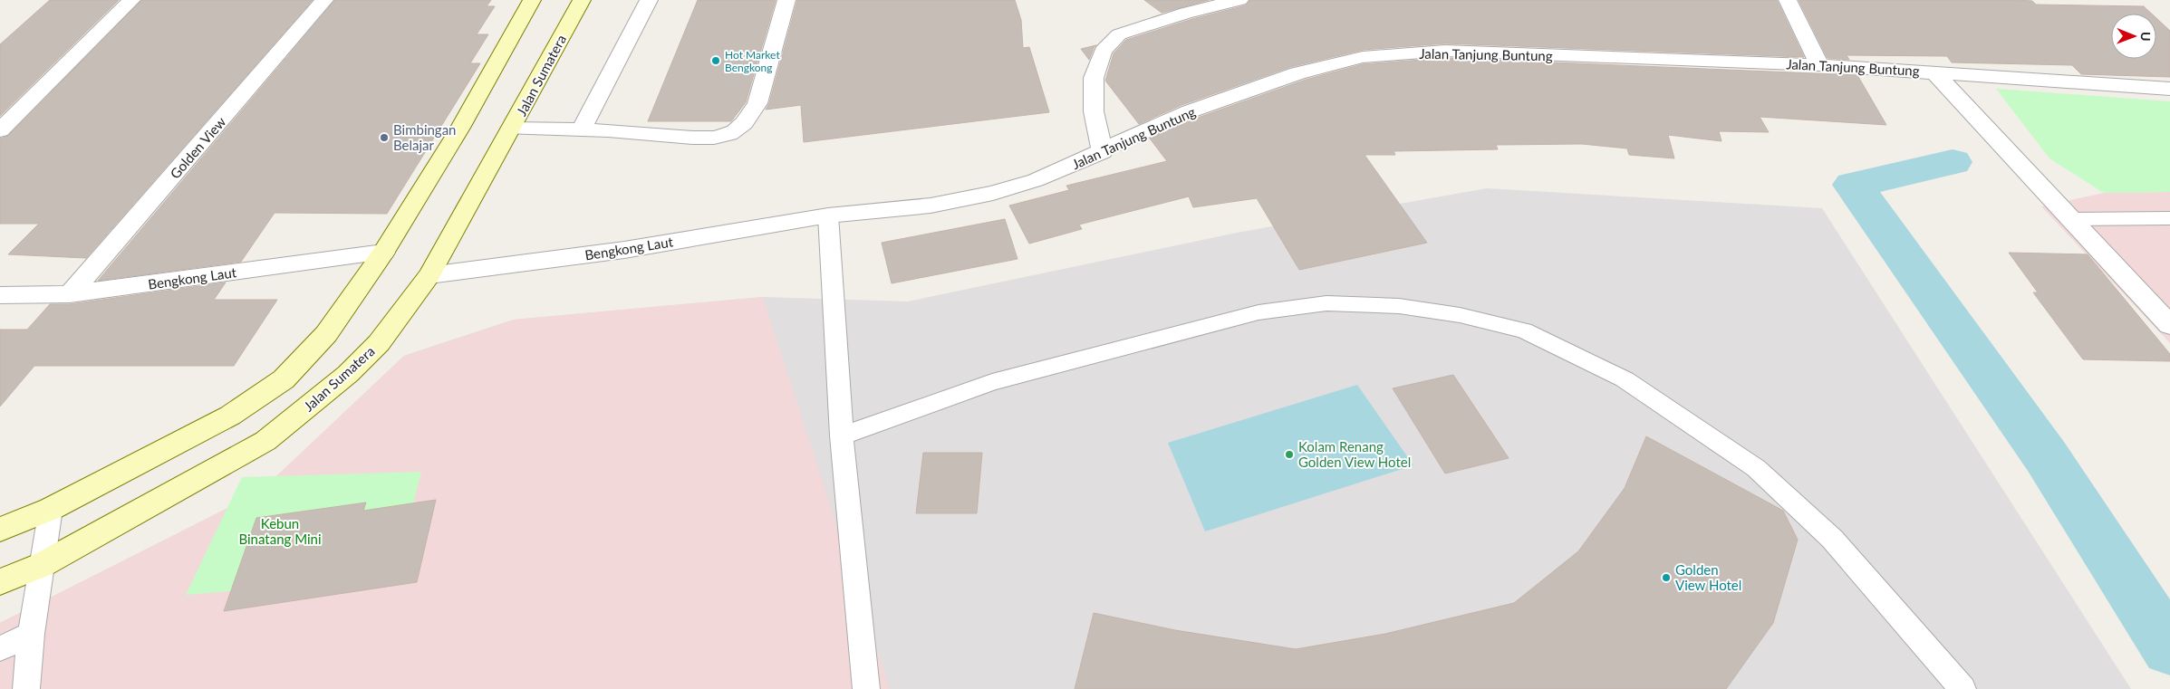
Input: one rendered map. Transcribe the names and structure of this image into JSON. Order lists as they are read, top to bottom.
{
  "streets": {
    "main road": ["Jalan Sumatera"],
    "street": ["Jalan Tanjung Buntung", "Golden View", "Bengkong Laut"]
  },
  "crossings": [
    ["Jalan Tanjung Buntung", "Bengkong Laut"],
    ["Jalan Sumatera", "Bengkong Laut"],
    ["Golden View", "Bengkong Laut"]
  ],
  "parks": ["Kebun Binatang Mini"],
  "places": [
    "Hot Market Bengkong",
    "Bimbingan Belajar",
    "Kolam Renang Golden View Hotel",
    "Golden View Hotel"
  ],
  "north": "right"
}
